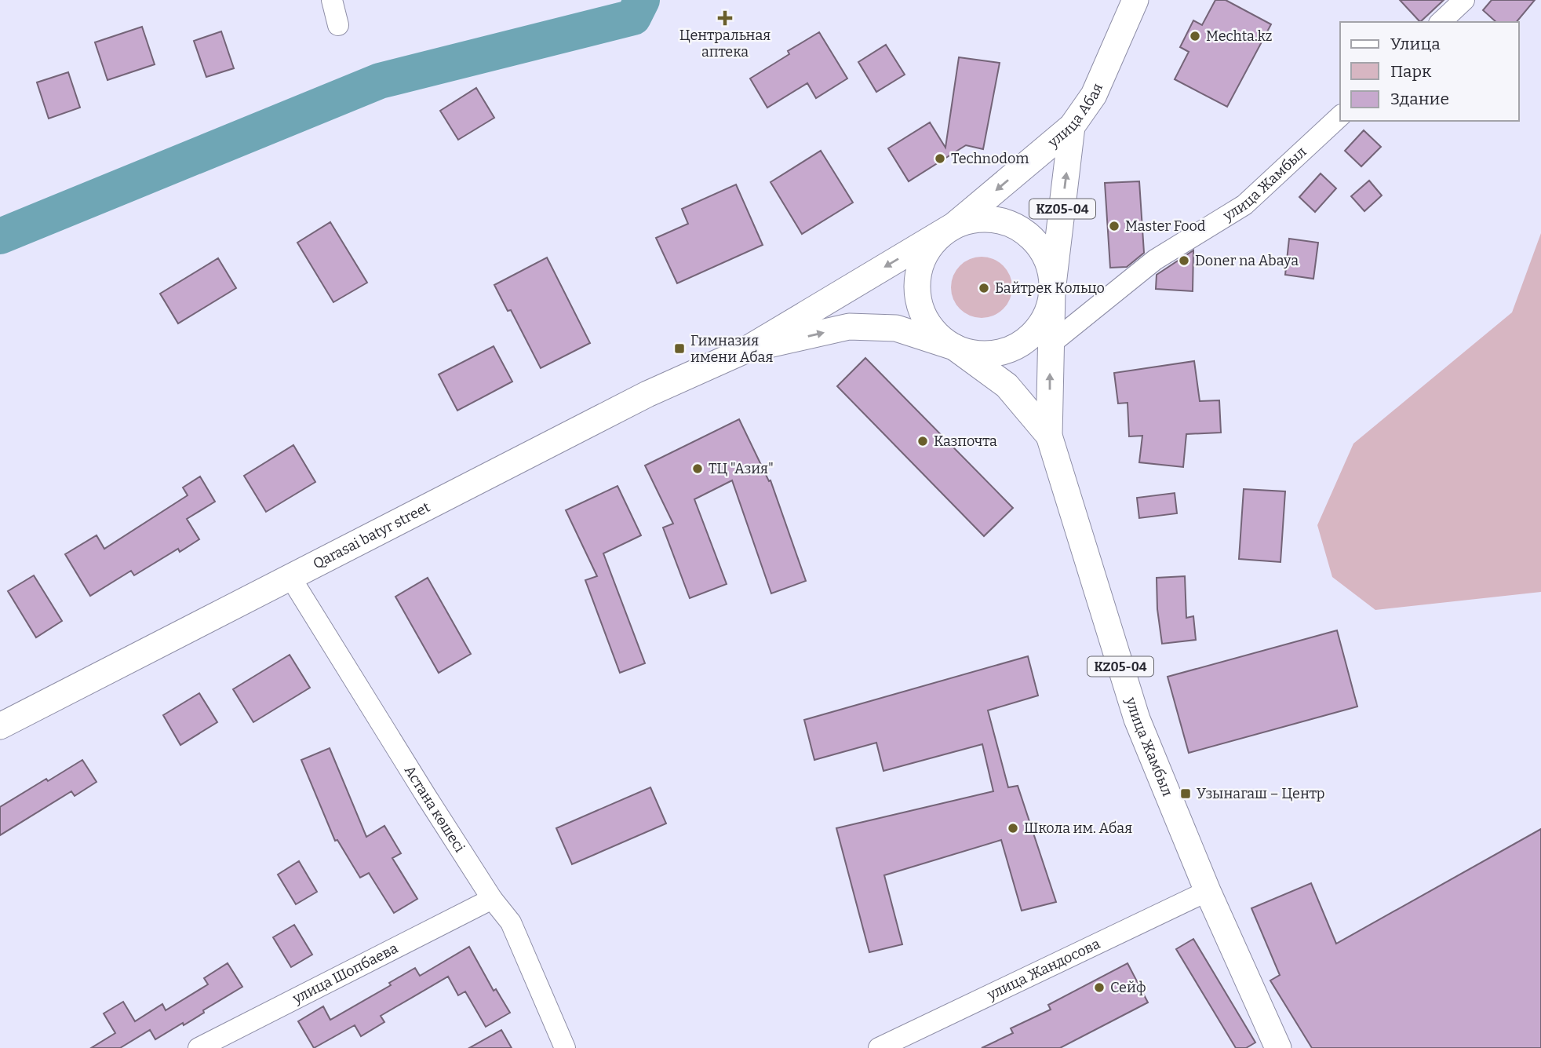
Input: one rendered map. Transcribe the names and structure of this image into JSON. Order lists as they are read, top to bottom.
{
  "streets": {
    "main road": [
      "улица Абая",
      "улица Жамбыл",
      "KZ05-04",
      "Qarasai batyr street"
    ],
    "street": ["Астана көшесі", "улица Жандосова", "улица Шопбаева"]
  },
  "crossings": [
    ["улица Абая", "улица Жамбыл"],
    ["улица Абая", "KZ05-04"],
    ["улица Жамбыл", "KZ05-04"],
    ["улица Жамбыл", "улица Жандосова"],
    ["Qarasai batyr street", "Астана көшесі"],
    ["Астана көшесі", "улица Шопбаева"]
  ],
  "one_way": ["улица Абая"],
  "places": {
    "health": ["Центральная аптека"],
    "other": [
      "Mechta.kz",
      "Technodom",
      "Master Food",
      "Doner na Abaya",
      "Байтрек Кольцо",
      "Казпочта",
      "ТЦ \"Азия\"",
      "Школа им. Абая",
      "Сейф"
    ],
    "transit": ["Гимназия имени Абая", "Узынагаш – Центр"]
  },
  "legend": ["Улица", "Парк", "Здание"]
}
